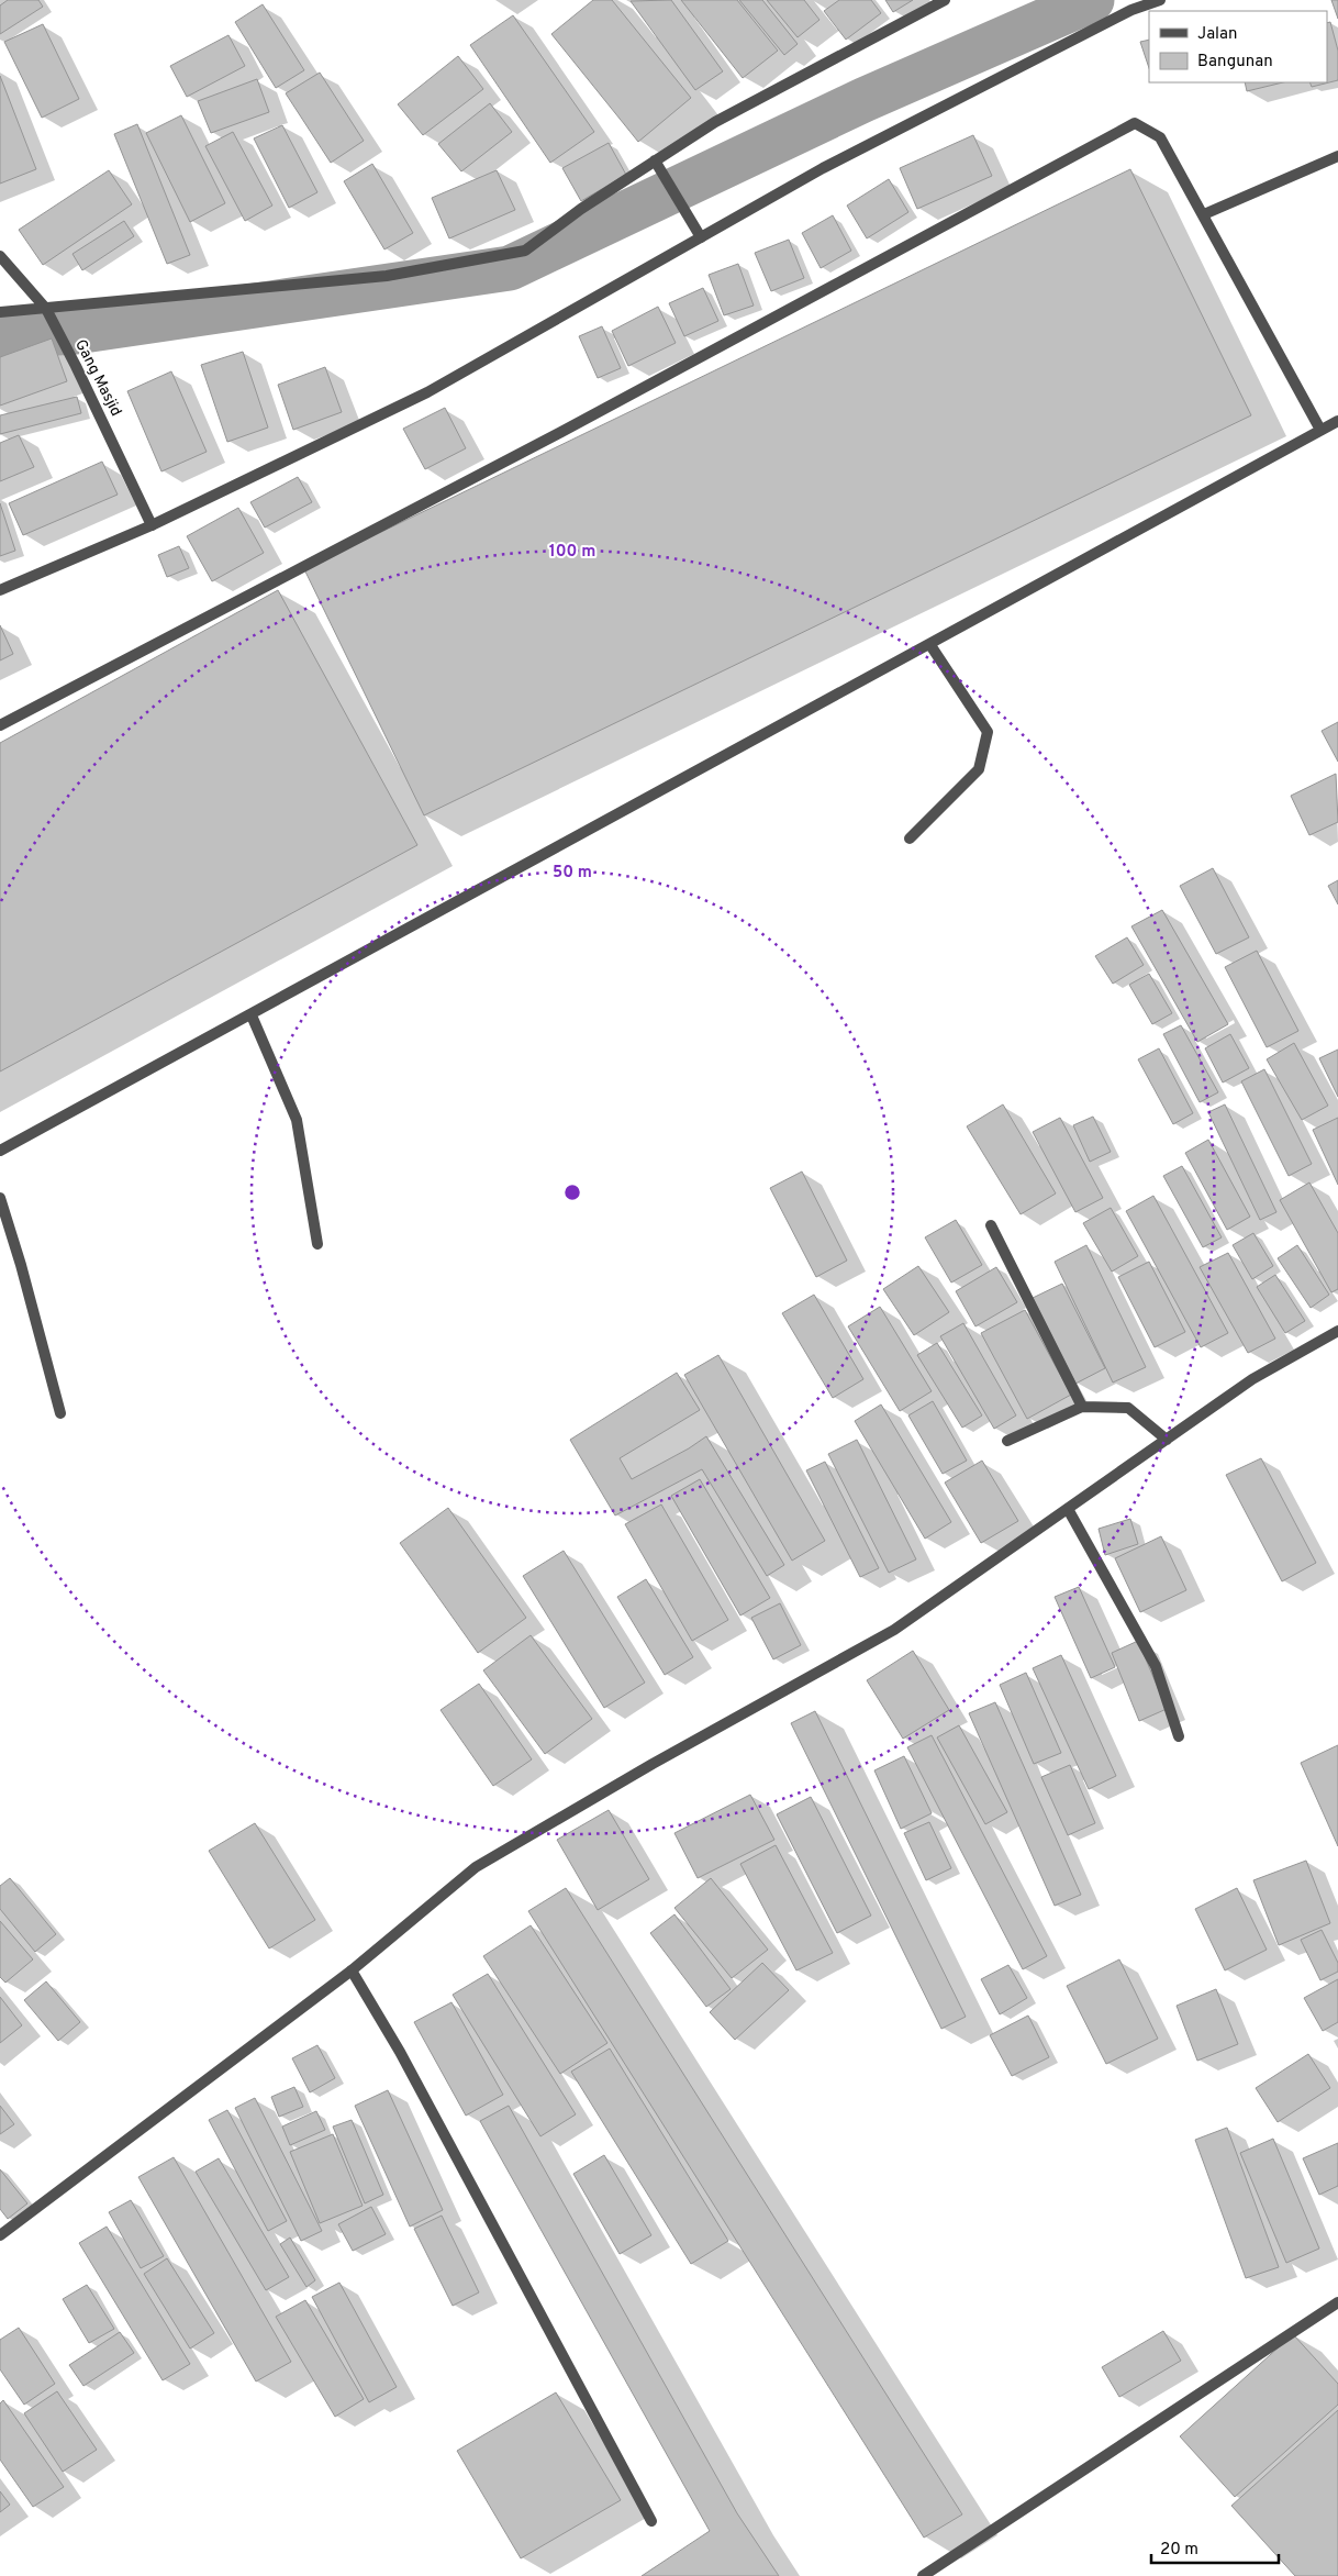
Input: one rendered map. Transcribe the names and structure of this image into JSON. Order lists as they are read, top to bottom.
{
  "streets": {
    "street": ["Gang Masjid"]
  },
  "legend": ["Jalan", "Bangunan"],
  "scale_bar": "20 m",
  "rings": ["100 m", "50 m"]
}
